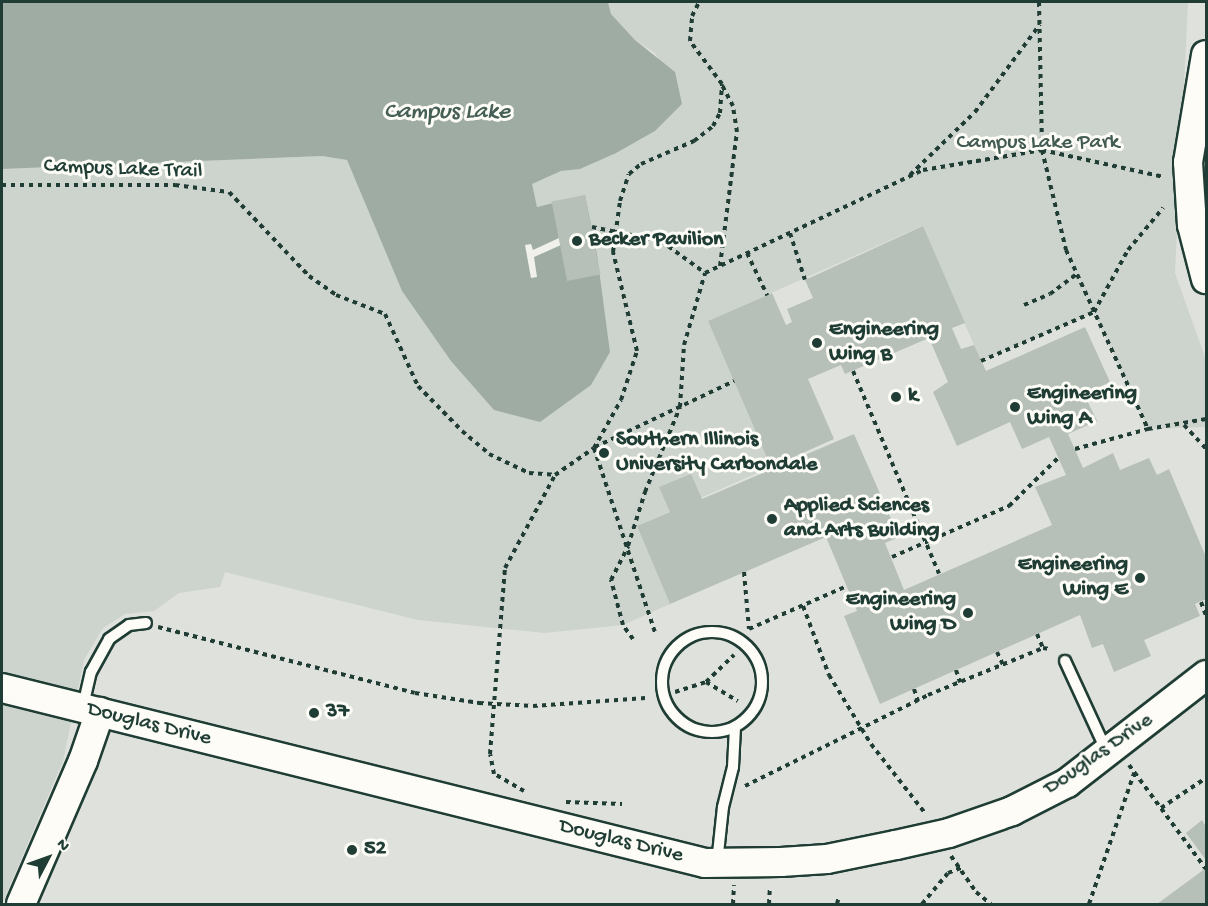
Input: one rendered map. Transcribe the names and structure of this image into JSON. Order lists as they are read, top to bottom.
{
  "streets": {
    "street": ["Douglas Drive"],
    "path": ["Campus Lake Trail"]
  },
  "water": ["Campus Lake"],
  "parks": ["Campus Lake Park"],
  "places": [
    "Becker Pavilion",
    "Engineering Wing B",
    "k",
    "Engineering Wing A",
    "Southern Illinois University Carbondale",
    "Applied Sciences and Arts Building",
    "Engineering Wing E",
    "Engineering Wing D",
    "37",
    "52"
  ],
  "north": "top right"
}
